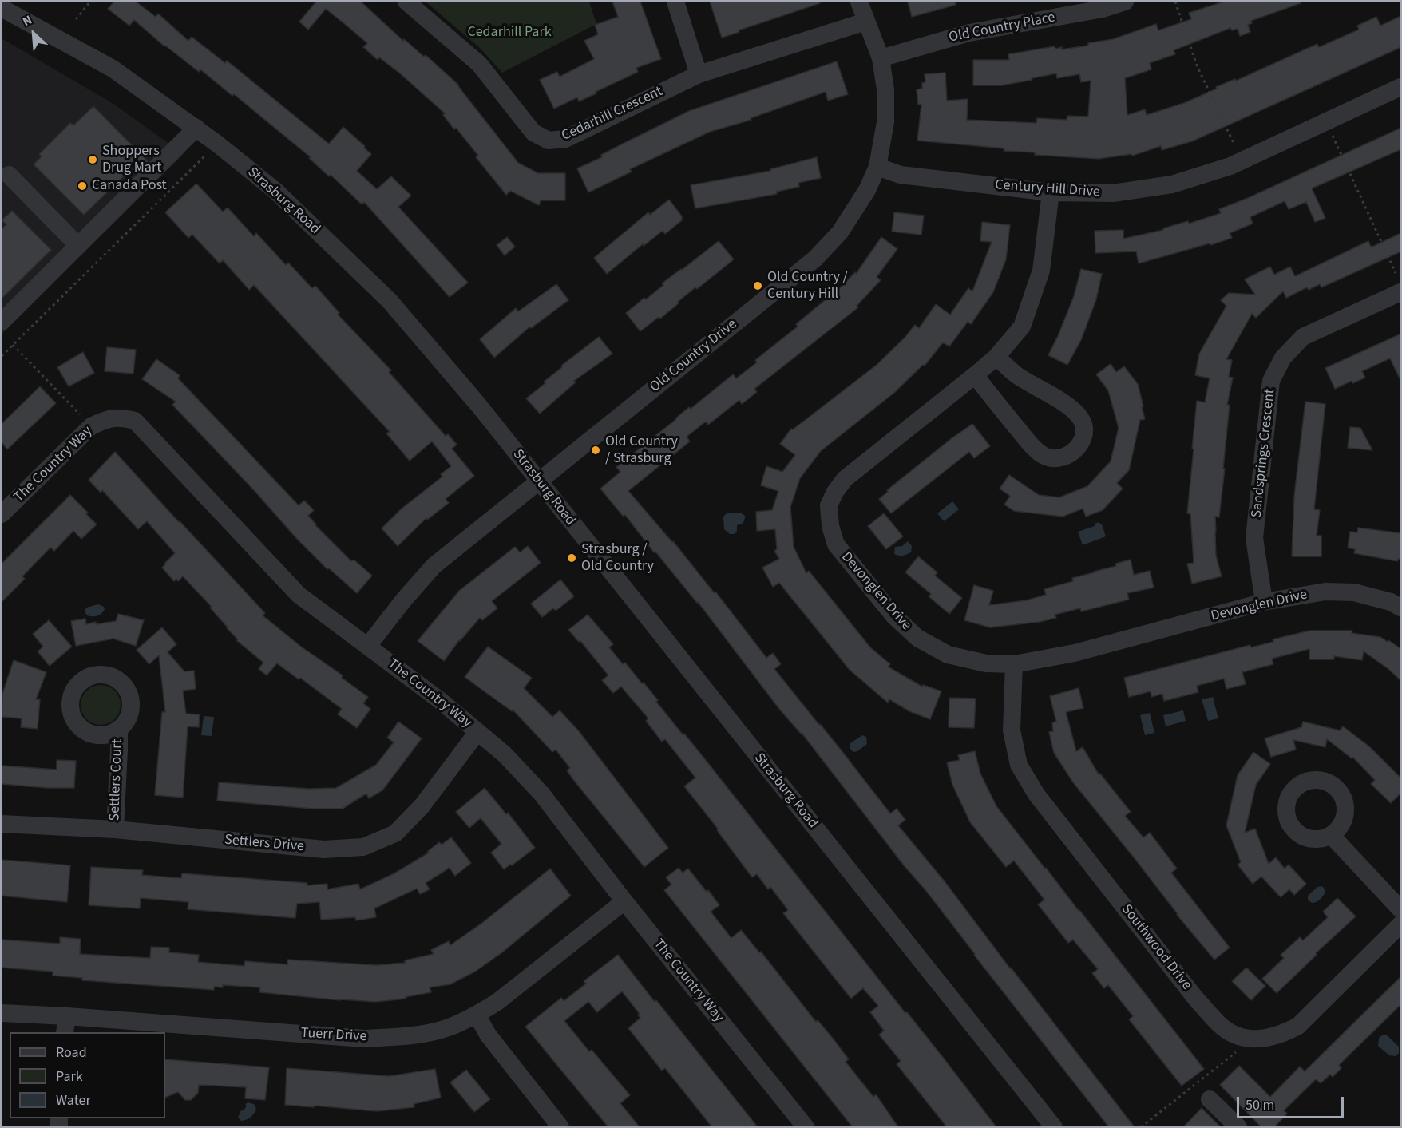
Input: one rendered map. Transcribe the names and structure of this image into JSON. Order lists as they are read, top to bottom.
{
  "streets": {
    "street": [
      "Old Country Place",
      "Cedarhill Crescent",
      "Century Hill Drive",
      "Strasburg Road",
      "Old Country Drive",
      "Sandsprings Crescent",
      "The Country Way",
      "Devonglen Drive",
      "Settlers Court",
      "Settlers Drive",
      "Southwood Drive",
      "Tuerr Drive"
    ]
  },
  "crossings": [
    ["Old Country Place", "Old Country Drive"],
    ["Cedarhill Crescent", "Old Country Drive"],
    ["Century Hill Drive", "Old Country Drive"],
    ["Century Hill Drive", "Devonglen Drive"],
    ["Strasburg Road", "Old Country Drive"],
    ["Old Country Drive", "The Country Way"],
    ["Sandsprings Crescent", "Devonglen Drive"],
    ["The Country Way", "Settlers Drive"],
    ["The Country Way", "Tuerr Drive"],
    ["Devonglen Drive", "Southwood Drive"],
    ["Settlers Court", "Settlers Drive"]
  ],
  "parks": ["Cedarhill Park"],
  "places": [
    "Shoppers Drug Mart",
    "Canada Post",
    "Old Country / Century Hill",
    "Old Country / Strasburg",
    "Strasburg / Old Country"
  ],
  "legend": ["Road", "Park", "Water"],
  "scale_bar": "50 m",
  "north": "top left"
}
